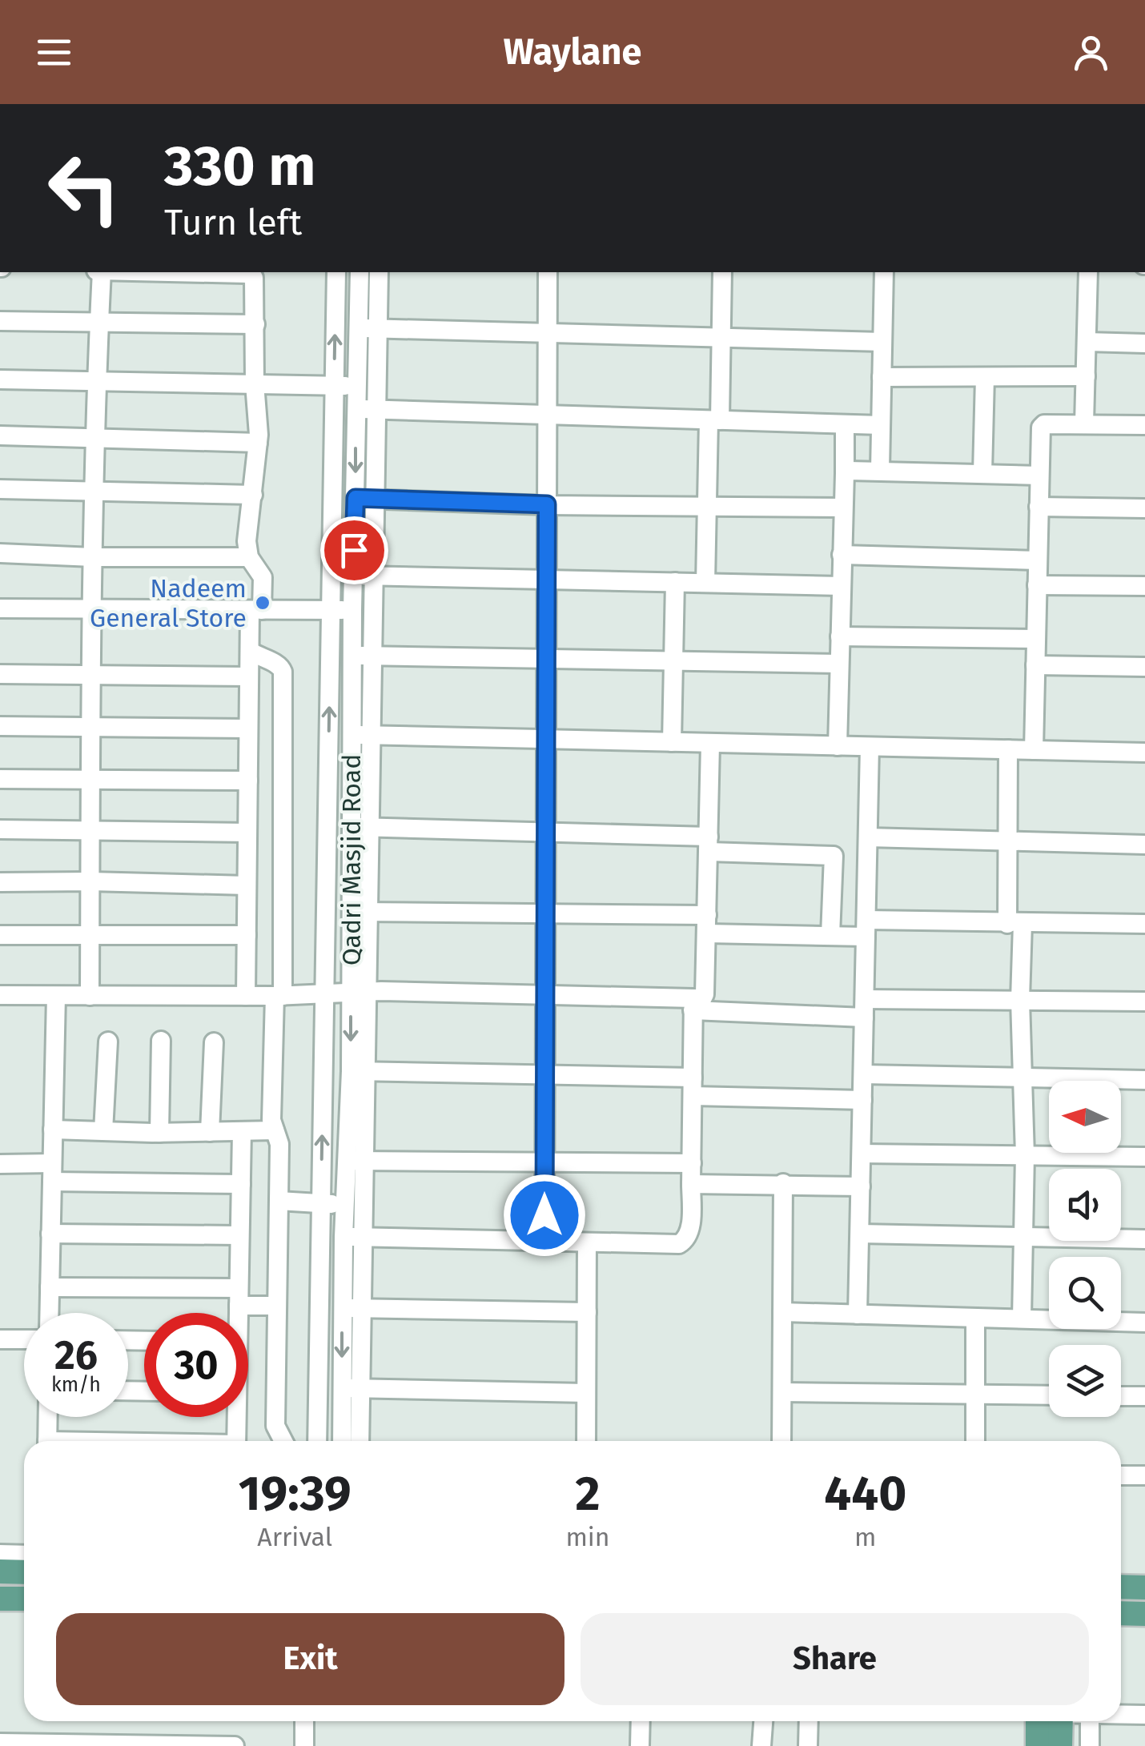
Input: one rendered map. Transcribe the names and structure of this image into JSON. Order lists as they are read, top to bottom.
{
  "streets": {
    "street": ["Qadri Masjid Road"]
  },
  "places": ["Nadeem General Store"],
  "north": "left",
  "page": {
    "header": "Waylane",
    "turn": ["330 m", "Turn left"],
    "speed": "26 km/h",
    "limit": "30",
    "eta": [
      "19:39",
      "Arrival",
      "2",
      "min",
      "440",
      "m"
    ],
    "buttons": ["Exit", "Share"]
  }
}
